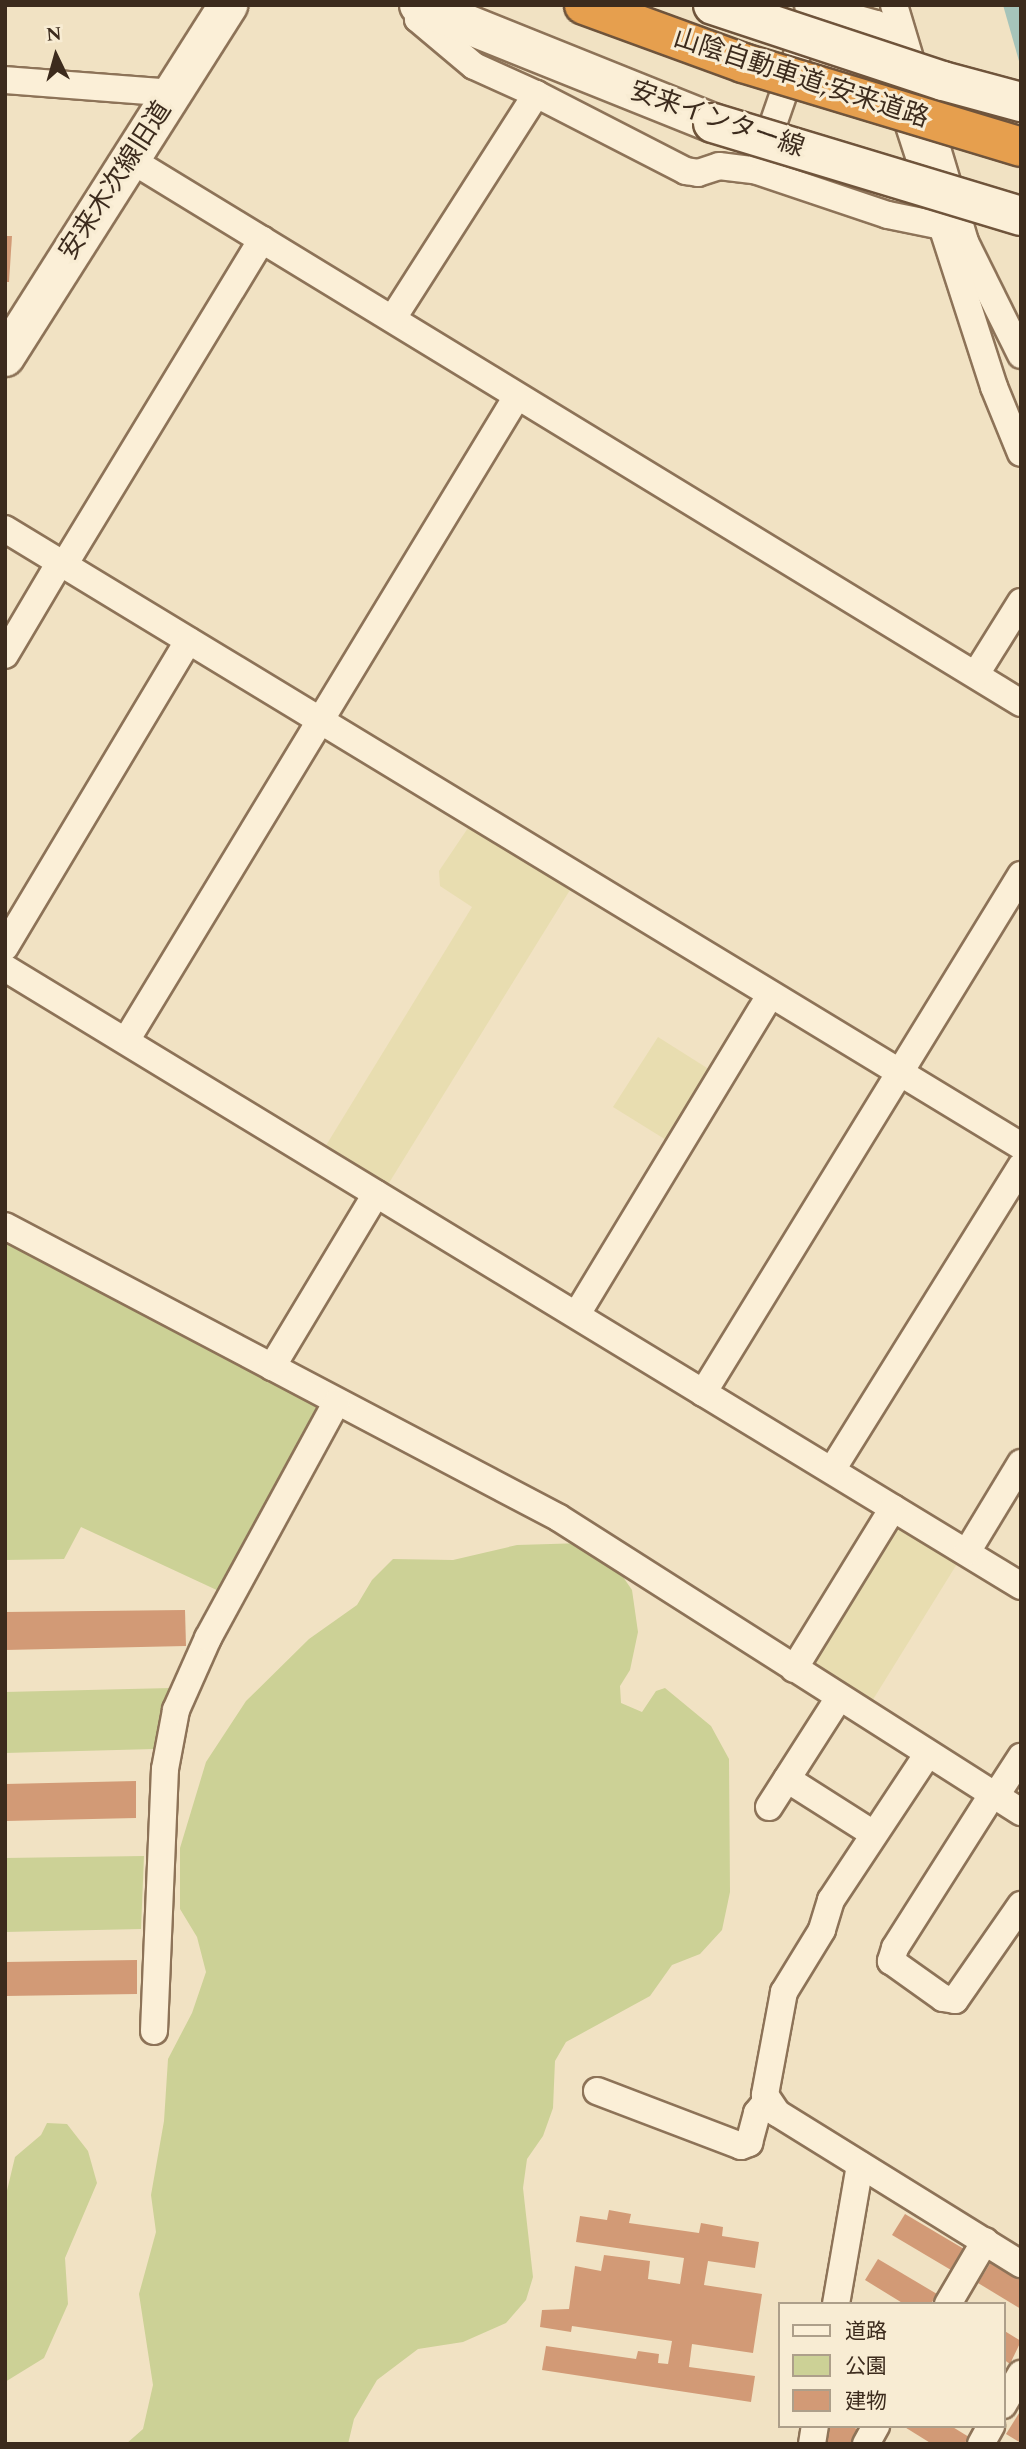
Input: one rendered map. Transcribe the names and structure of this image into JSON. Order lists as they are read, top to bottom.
{
  "streets": {
    "highway": ["山陰自動車道;安来道路"],
    "main road": ["安来インター線", "安来木次線旧道"]
  },
  "legend": ["道路", "公園", "建物"],
  "north": "top"
}
